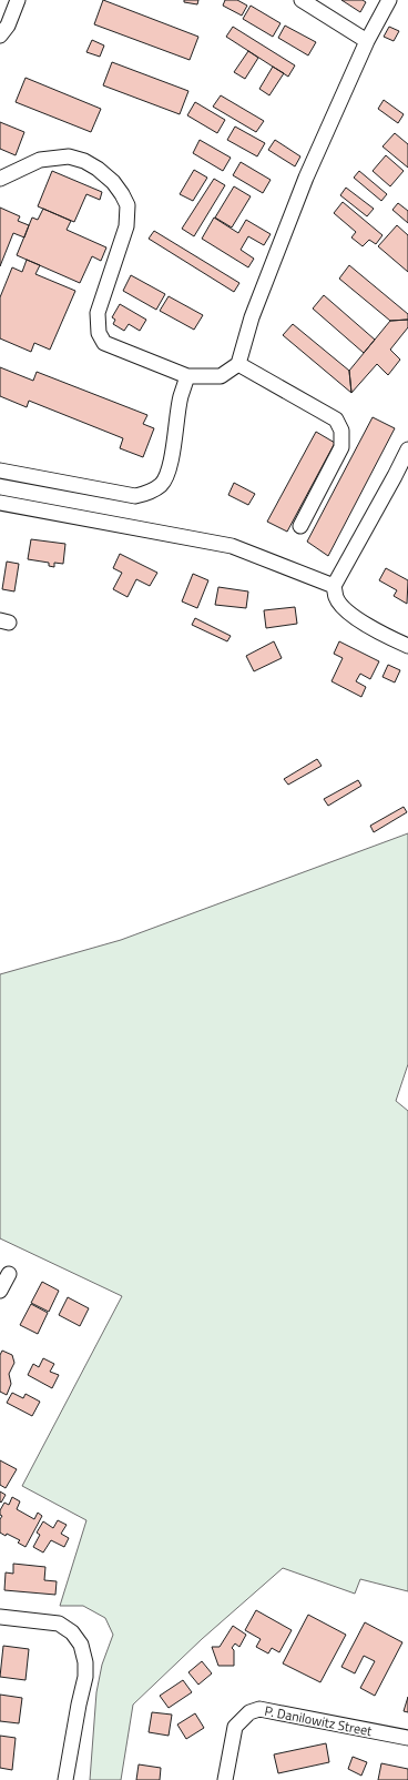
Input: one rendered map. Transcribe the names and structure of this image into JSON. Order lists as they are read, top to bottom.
{
  "streets": {
    "street": ["P. Danilowitz Street"]
  }
}
